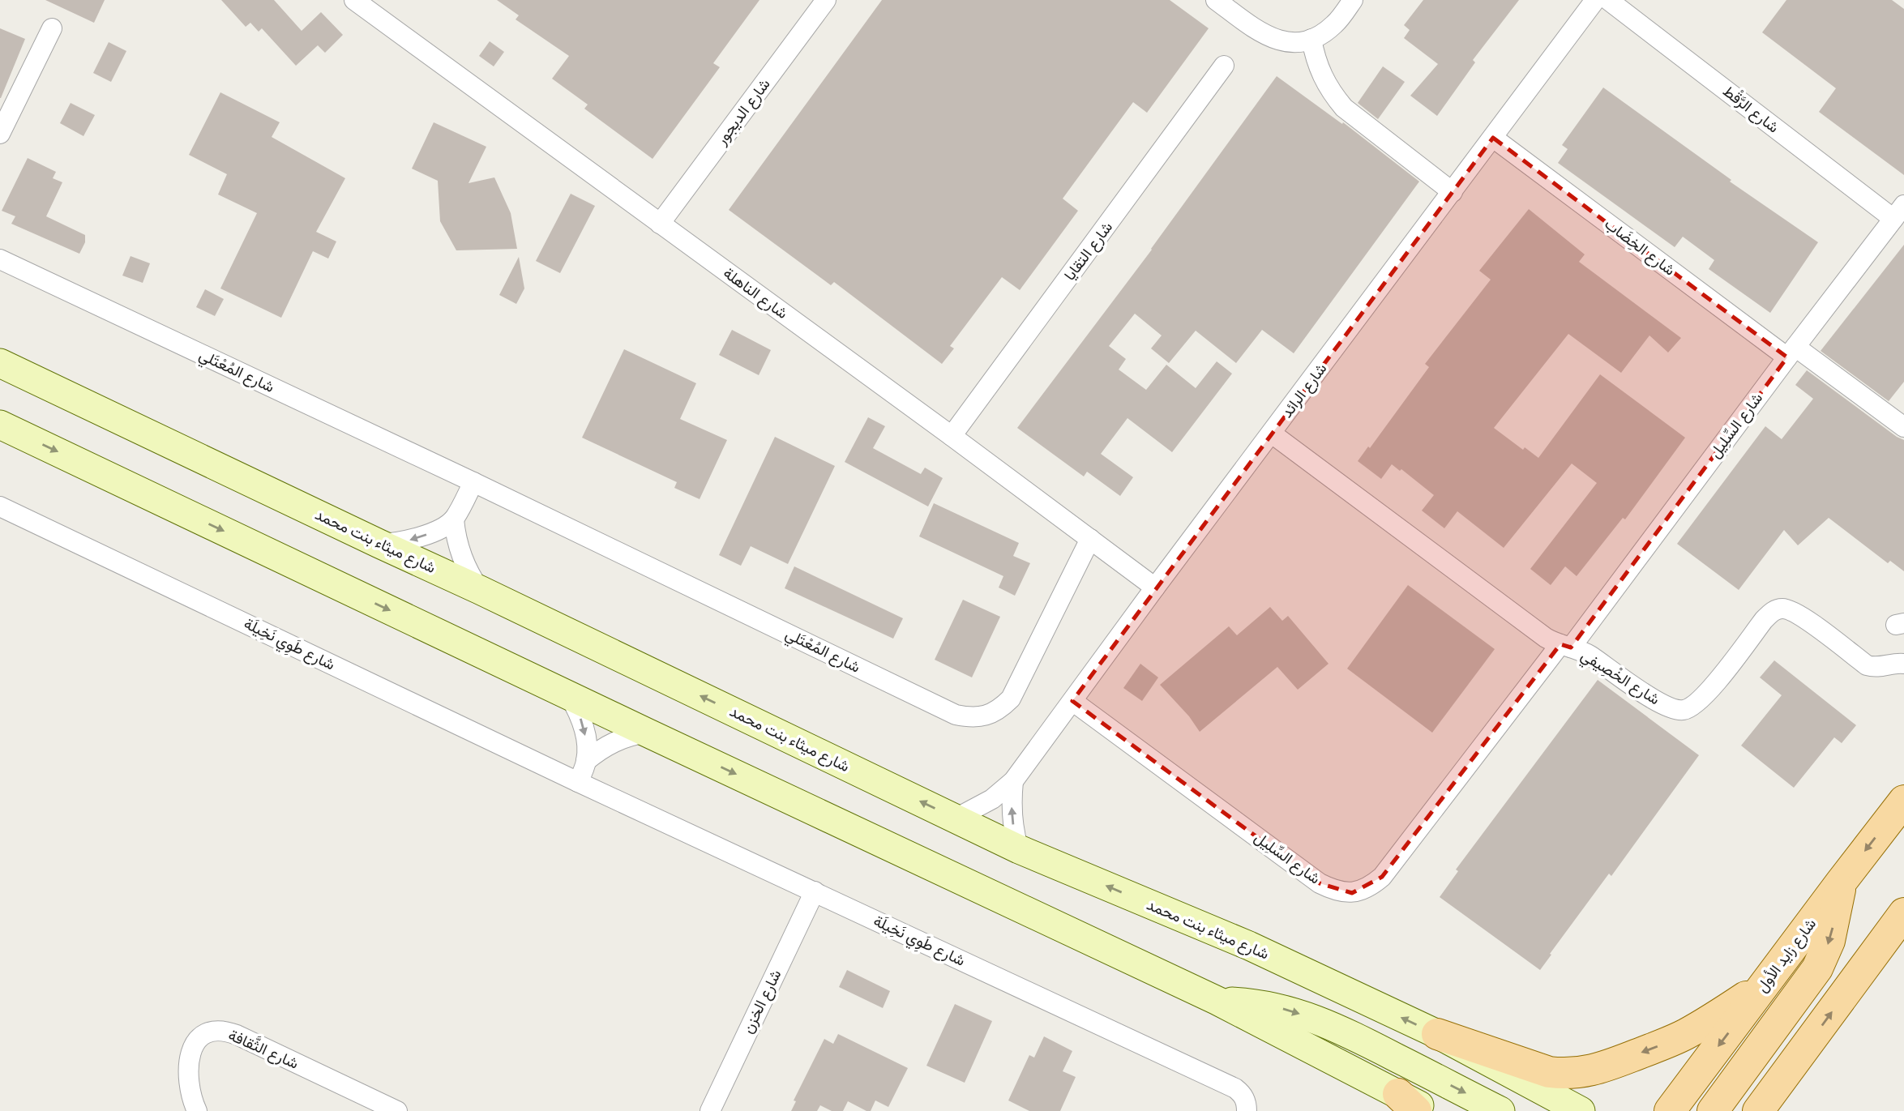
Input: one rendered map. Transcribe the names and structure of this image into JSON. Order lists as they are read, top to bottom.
{
  "streets": {
    "main road": ["شارع ميثاء بنت محمد", "شارع زايد الأول"],
    "street": [
      "شارع الرَّقْط",
      "شارع الديجور",
      "شارع الخِضَاب",
      "شارع التقايا",
      "شارع الناهلة",
      "شارع المُعْتَلي",
      "شارع الرائد",
      "شارع السِّلِيل",
      "شارع طَوِي نَخِيلَة",
      "شارع الخْصِيفي",
      "شارع الخزن",
      "شارع الثَّقافة"
    ]
  },
  "crossings": [
    ["شارع الرَّقْط", "شارع السِّلِيل"],
    ["شارع الديجور", "شارع الناهلة"],
    ["شارع الخِضَاب", "شارع الرائد"],
    ["شارع الخِضَاب", "شارع السِّلِيل"],
    ["شارع التقايا", "شارع الناهلة"],
    ["شارع الناهلة", "شارع المُعْتَلي"],
    ["شارع الناهلة", "شارع الرائد"],
    ["شارع الرائد", "شارع السِّلِيل"],
    ["شارع الرائد", "شارع ميثاء بنت محمد"],
    ["شارع الرائد", "شارع الخْصِيفي"],
    ["شارع السِّلِيل", "شارع الخْصِيفي"],
    ["شارع طَوِي نَخِيلَة", "شارع الخزن"]
  ]
}
